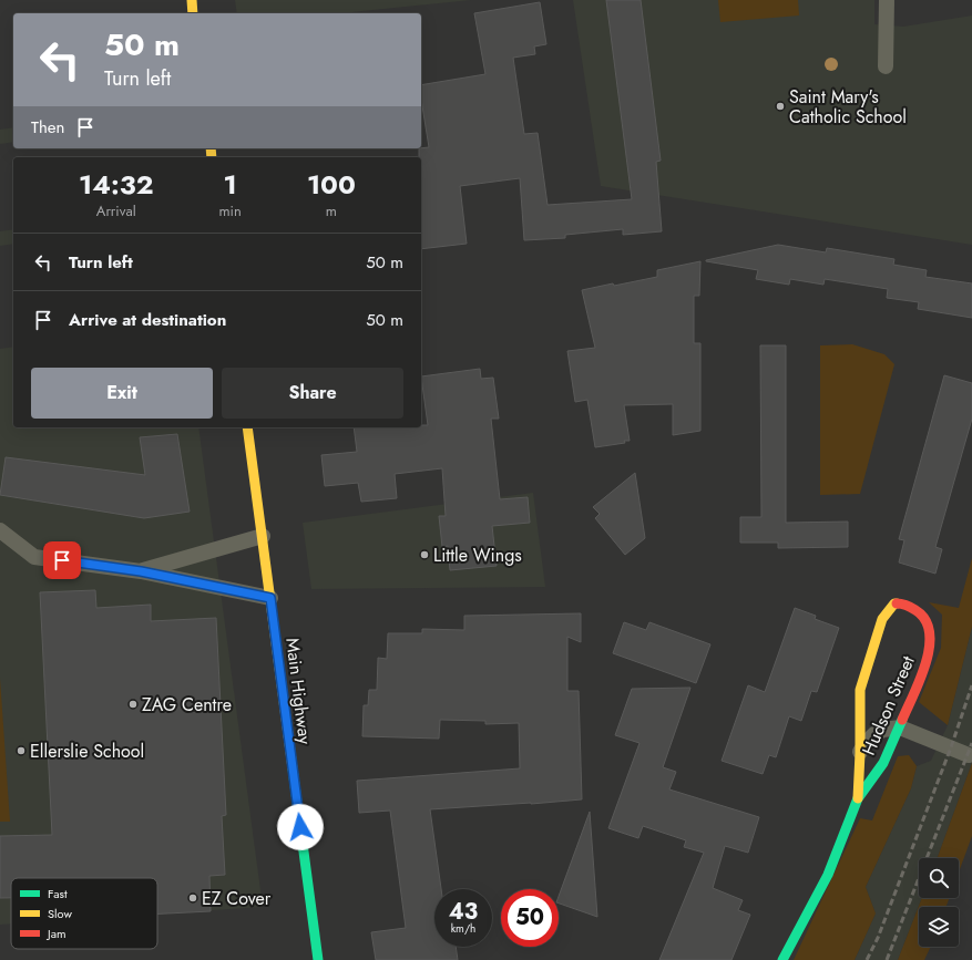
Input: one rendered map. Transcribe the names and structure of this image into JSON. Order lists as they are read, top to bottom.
{
  "streets": {
    "street": ["Main Highway", "Hudson Street"]
  },
  "places": [
    "Saint Mary's Catholic School",
    "Little Wings",
    "ZAG Centre",
    "Ellerslie School",
    "EZ Cover"
  ],
  "legend": ["Fast", "Slow", "Jam"],
  "page": {
    "turn": ["50 m", "Turn left"],
    "then": "Then",
    "eta": [
      "14:32",
      "Arrival",
      "1",
      "min",
      "100",
      "m"
    ],
    "list": [
      {
        "name": "Turn left",
        "value": "50 m"
      },
      {
        "name": "Arrive at destination",
        "value": "50 m"
      }
    ],
    "buttons": ["Exit", "Share"],
    "speed": "43 km/h",
    "limit": "50"
  }
}
